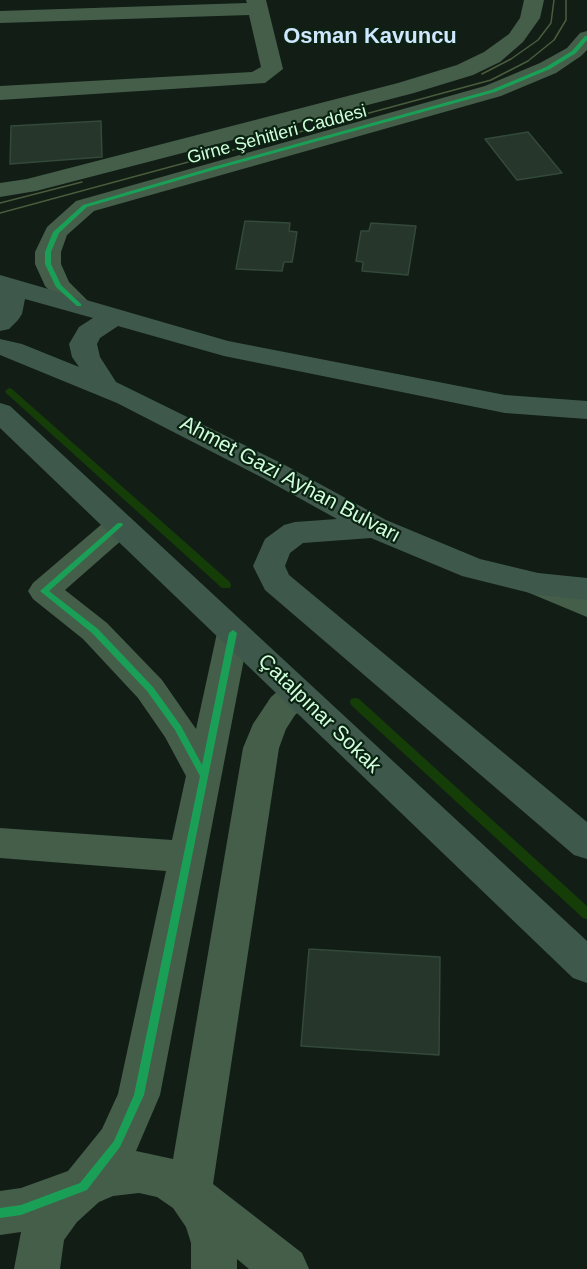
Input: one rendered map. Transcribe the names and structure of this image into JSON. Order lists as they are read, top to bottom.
{
  "streets": {
    "main road": ["Ahmet Gazi Ayhan Bulvarı", "Çatalpınar Sokak"],
    "street": ["Girne Şehitleri Caddesi"]
  },
  "districts": ["Osman Kavuncu"]
}
